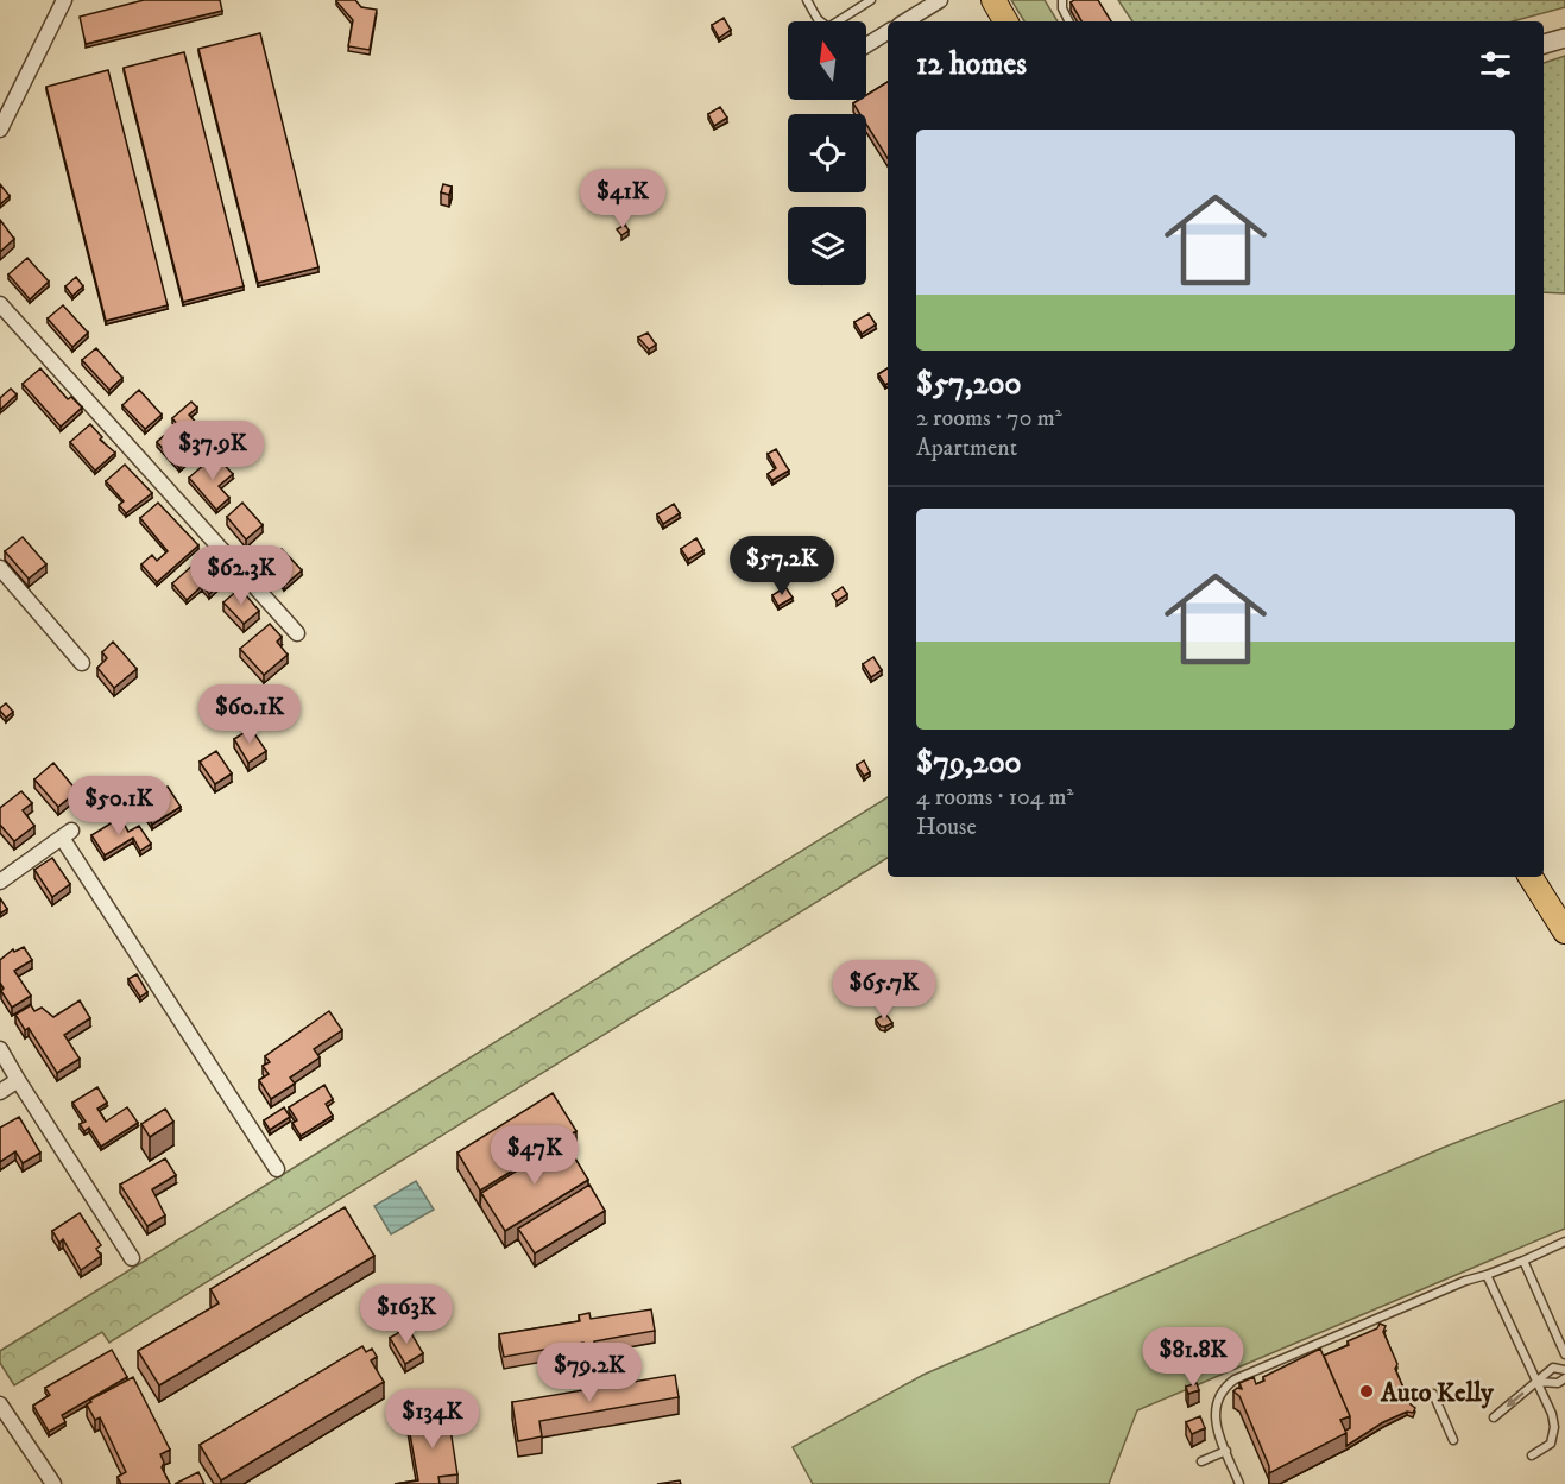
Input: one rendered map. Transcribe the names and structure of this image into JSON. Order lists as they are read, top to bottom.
{
  "places": ["Auto Kelly"],
  "north": "top",
  "page": {
    "heading": "12 homes",
    "list": [
      {
        "name": "$57,200",
        "note": "2 rooms · 70 m² · Apartment"
      },
      {
        "name": "$79,200",
        "note": "4 rooms · 104 m² · House"
      }
    ],
    "price": [
      "$41K",
      "$37.9K",
      "$57.2K",
      "$62.3K",
      "$60.1K",
      "$50.1K",
      "$65.7K",
      "$47K",
      "$163K",
      "$81.8K",
      "$79.2K",
      "$134K"
    ]
  }
}
